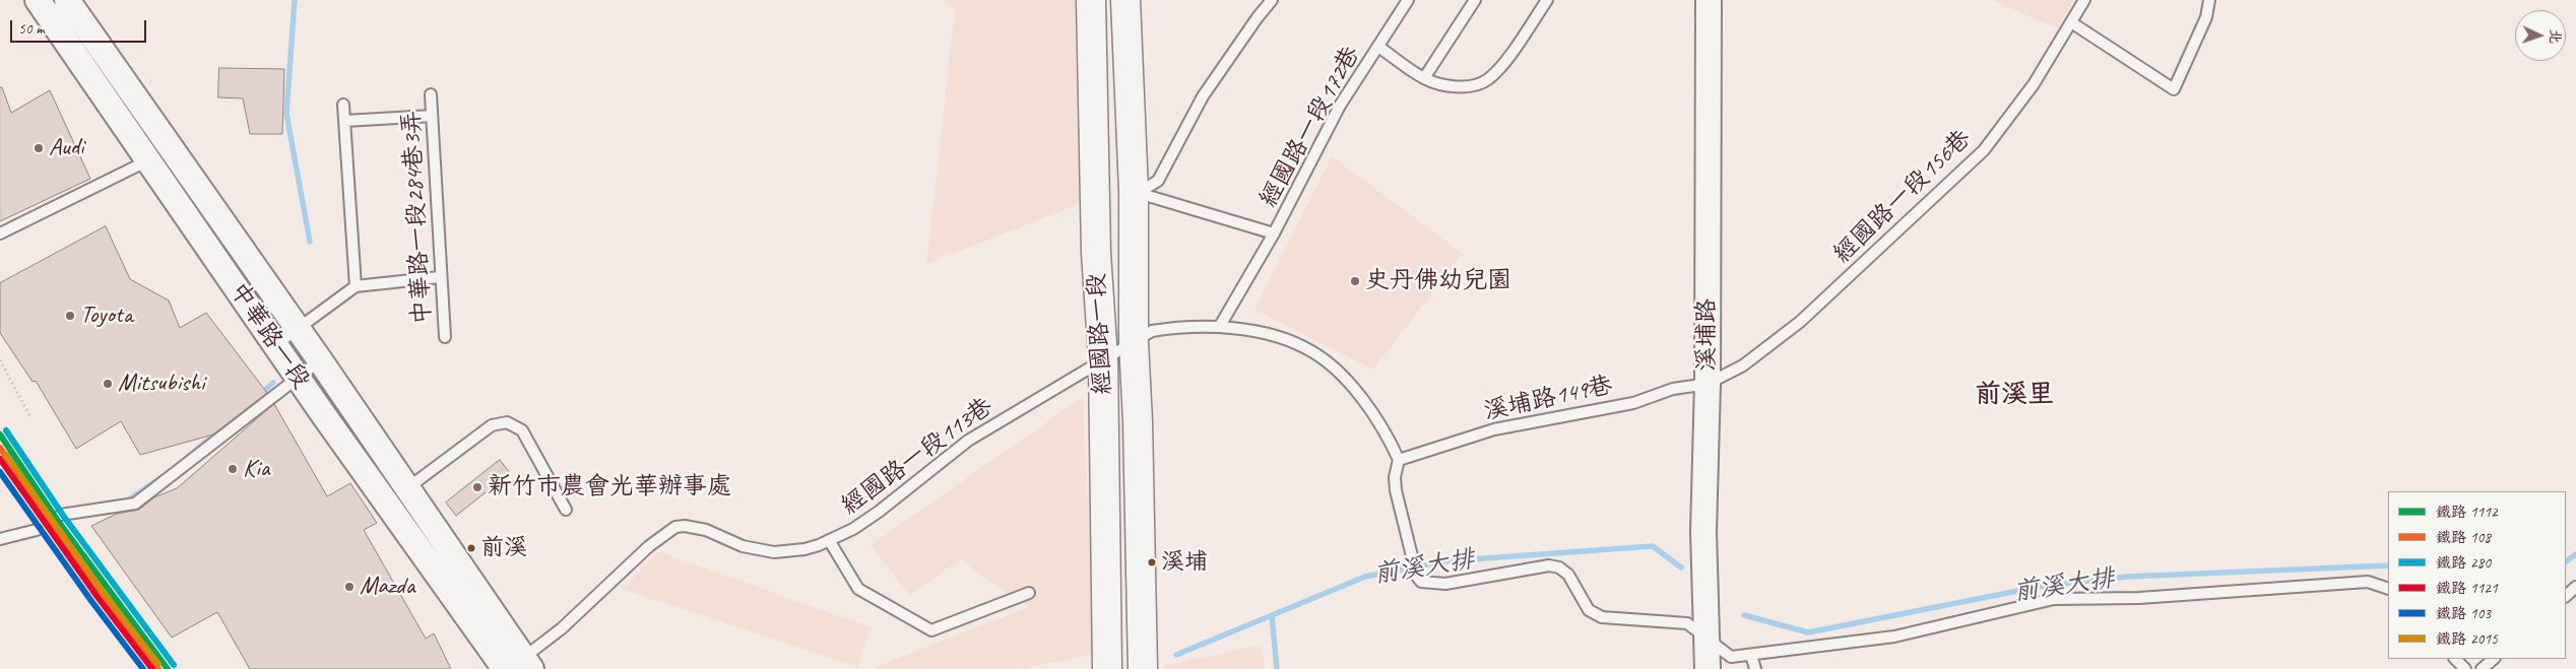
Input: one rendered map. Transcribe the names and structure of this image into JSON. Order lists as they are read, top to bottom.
{
  "streets": {
    "main road": ["經國路一段"],
    "street": ["溪埔路", "中華路一段"],
    "lane": [
      "經國路一段172巷",
      "經國路一段156巷",
      "中華路一段284巷3弄",
      "溪埔路149巷",
      "經國路一段113巷"
    ]
  },
  "crossings": [
    ["經國路一段172巷", "經國路一段"],
    ["經國路一段156巷", "溪埔路"],
    ["經國路一段156巷", "溪埔路149巷"],
    ["經國路一段", "經國路一段113巷"],
    ["溪埔路", "溪埔路149巷"],
    ["中華路一段", "經國路一段113巷"]
  ],
  "districts": ["前溪里"],
  "water": ["前溪大排"],
  "places": [
    "Audi",
    "史丹佛幼兒園",
    "Toyota",
    "Mitsubishi",
    "Kia",
    "新竹市農會光華辦事處",
    "前溪",
    "溪埔",
    "Mazda"
  ],
  "lines": [
    "rail line 280",
    "rail line 1112",
    "rail line 108",
    "rail line 2015",
    "rail line 1121",
    "rail line 103"
  ],
  "legend": [
    "鐵路 1112",
    "鐵路 108",
    "鐵路 280",
    "鐵路 1121",
    "鐵路 103",
    "鐵路 2015"
  ],
  "scale_bar": "50 m",
  "north": "right"
}
